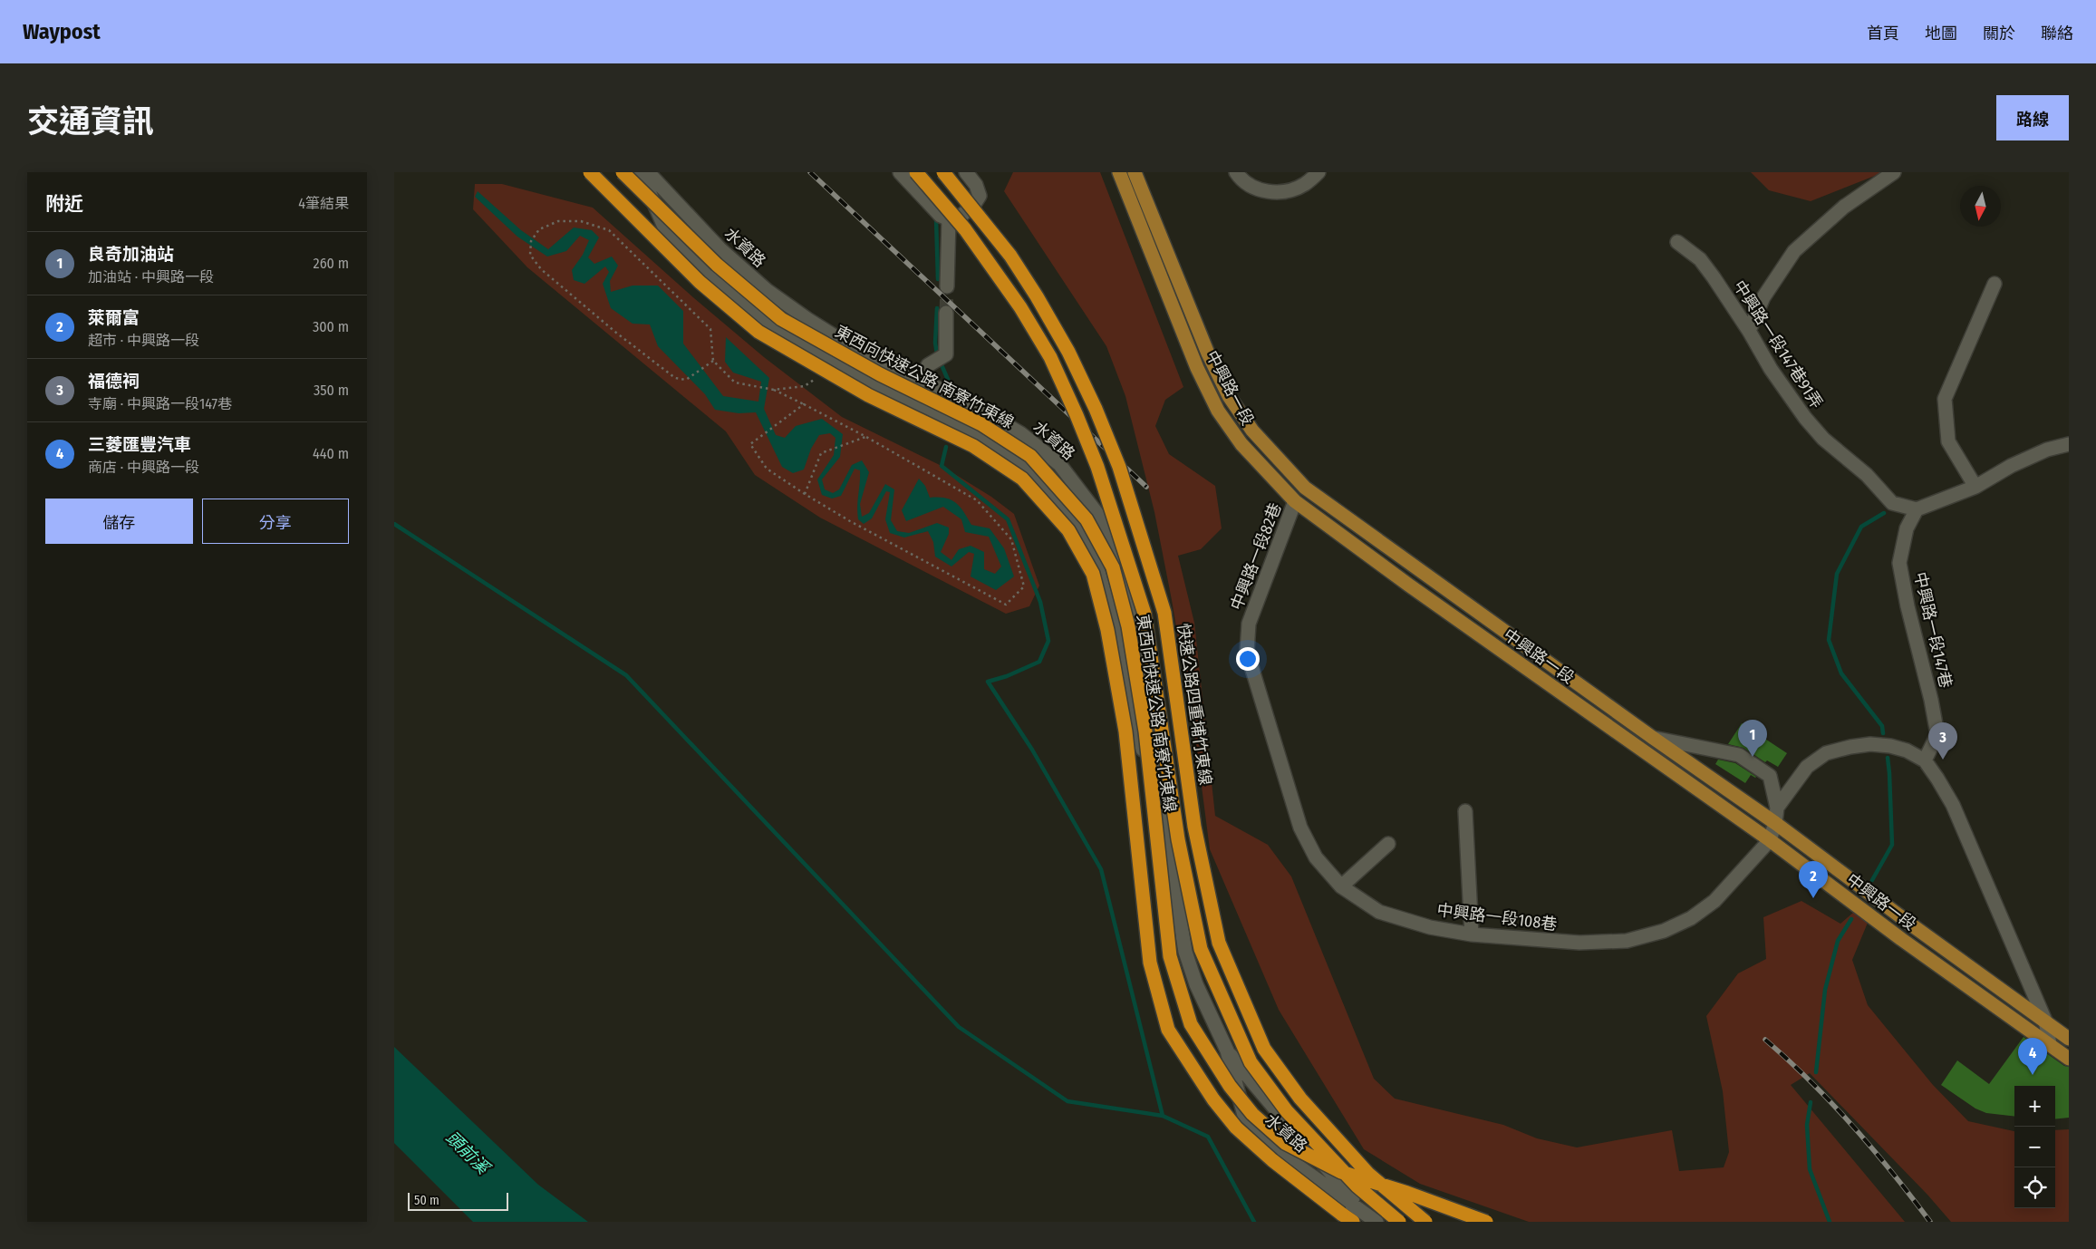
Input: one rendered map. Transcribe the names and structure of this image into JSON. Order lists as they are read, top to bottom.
{
  "streets": {
    "highway": ["東西向快速公路 南寮竹東線", "快速公路四重埔竹東線"],
    "main road": ["中興路一段"],
    "street": [
      "水資路",
      "中興路一段147巷91弄",
      "中興路一段82巷",
      "中興路一段147巷",
      "中興路一段108巷"
    ]
  },
  "crossings": [
    ["中興路一段147巷91弄", "中興路一段147巷"],
    ["中興路一段", "中興路一段82巷"],
    ["中興路一段", "中興路一段108巷"],
    ["中興路一段82巷", "中興路一段108巷"]
  ],
  "water": ["頭前溪"],
  "scale_bar": "50 m",
  "north": "bottom",
  "page": {
    "header": "Waypost",
    "nav": [
      "首頁",
      "地圖",
      "關於",
      "聯絡"
    ],
    "title": "交通資訊",
    "buttons": [
      "路線",
      ["儲存", "分享"]
    ],
    "heading": ["附近", "4筆結果"],
    "list": [
      {
        "mark": "1",
        "name": "良奇加油站",
        "note": "加油站 · 中興路一段",
        "value": "260 m"
      },
      {
        "mark": "2",
        "name": "萊爾富",
        "note": "超市 · 中興路一段",
        "value": "300 m"
      },
      {
        "mark": "3",
        "name": "福德祠",
        "note": "寺廟 · 中興路一段147巷",
        "value": "350 m"
      },
      {
        "mark": "4",
        "name": "三菱匯豐汽車",
        "note": "商店 · 中興路一段",
        "value": "440 m"
      }
    ],
    "pins": [
      "1",
      "3",
      "2",
      "4"
    ],
    "map_buttons": ["+", "−"],
    "scale": "50 m"
  }
}
